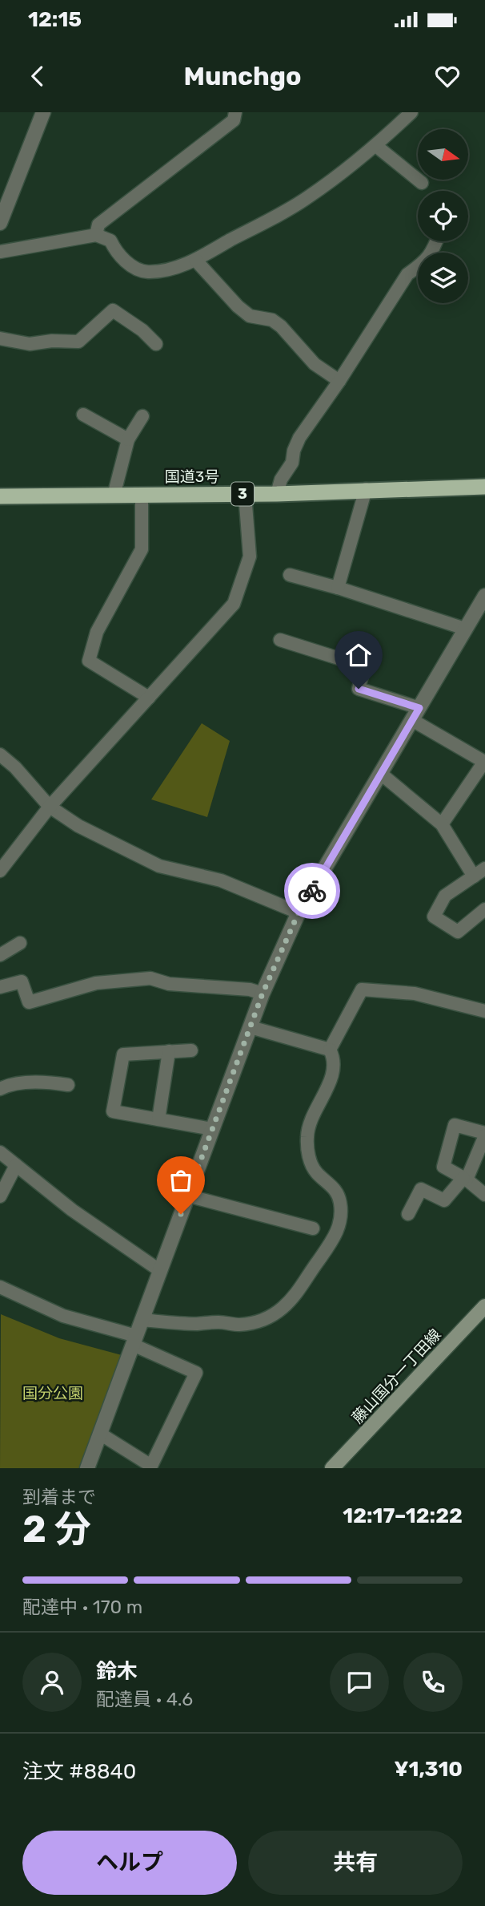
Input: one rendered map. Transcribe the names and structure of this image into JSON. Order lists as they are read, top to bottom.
{
  "streets": {
    "highway": ["国道3号", "3"],
    "main road": ["藤山国分一丁田線"]
  },
  "parks": ["国分公園"],
  "north": "right",
  "page": {
    "status": "12:15",
    "header": "Munchgo",
    "heading": ["2 分", "到着まで", "12:17–12:22"],
    "panel": [
      "鈴木",
      "配達員 · 4.6",
      "注文 #8840",
      "¥1,310"
    ],
    "bar": "配達中 · 170 m",
    "buttons": ["ヘルプ", "共有"]
  }
}
